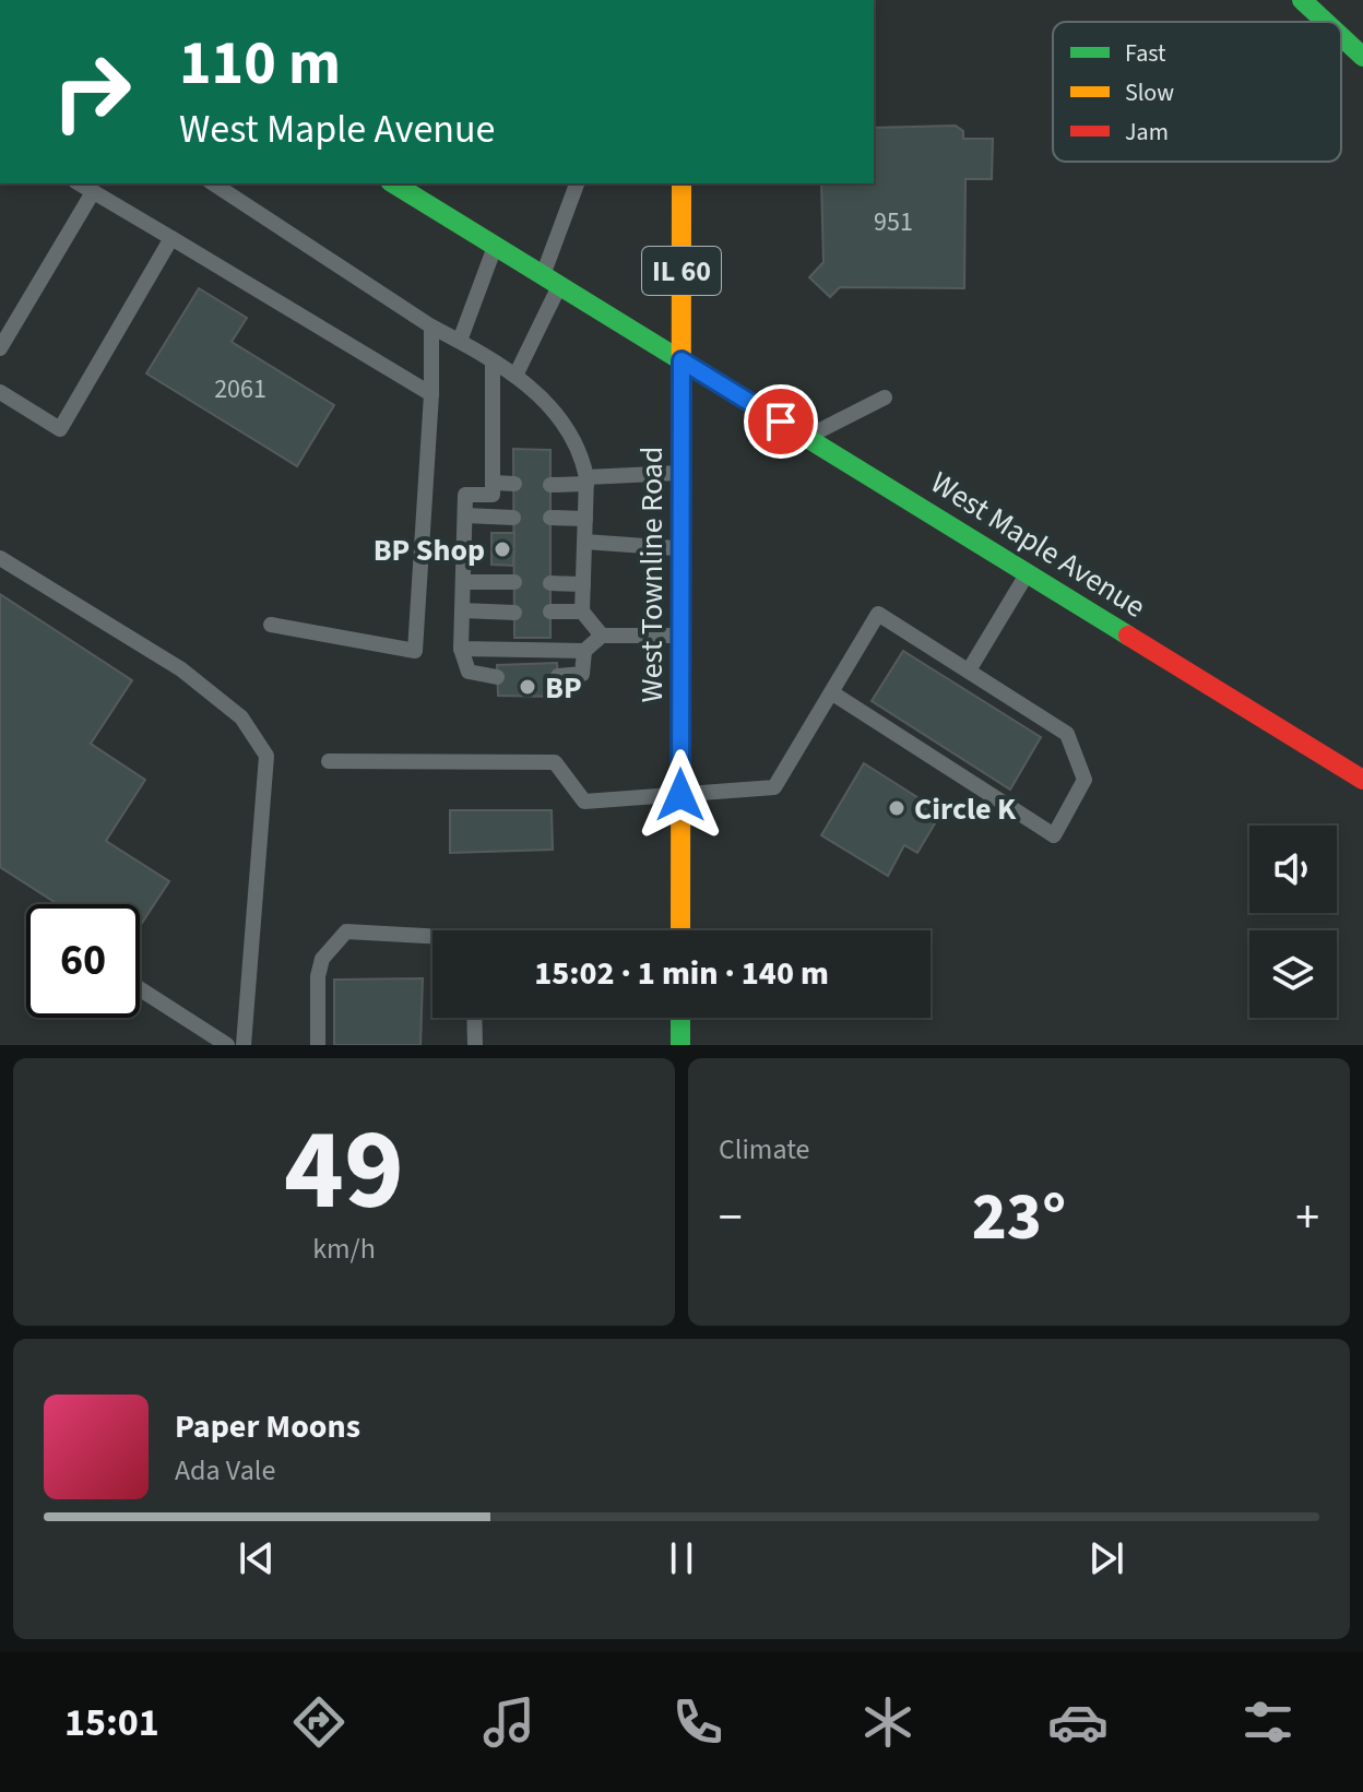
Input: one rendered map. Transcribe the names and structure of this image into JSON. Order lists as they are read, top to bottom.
{
  "streets": {
    "main road": ["IL 60", "West Maple Avenue", "West Townline Road"]
  },
  "crossings": [
    ["IL 60", "West Maple Avenue"],
    ["IL 60", "West Townline Road"],
    ["West Maple Avenue", "West Townline Road"]
  ],
  "places": ["BP Shop", "BP", "Circle K"],
  "house_numbers": ["951", "2061"],
  "legend": ["Fast", "Slow", "Jam"],
  "page": {
    "turn": ["110 m", "West Maple Avenue"],
    "limit": "60",
    "trip": "15:02 · 1 min · 140 m",
    "tile": [
      ["49", "km/h"],
      "Climate"
    ],
    "heat": ["−", "23°", "+"],
    "song": ["Paper Moons", "Ada Vale"],
    "tabs": "15:01"
  }
}
